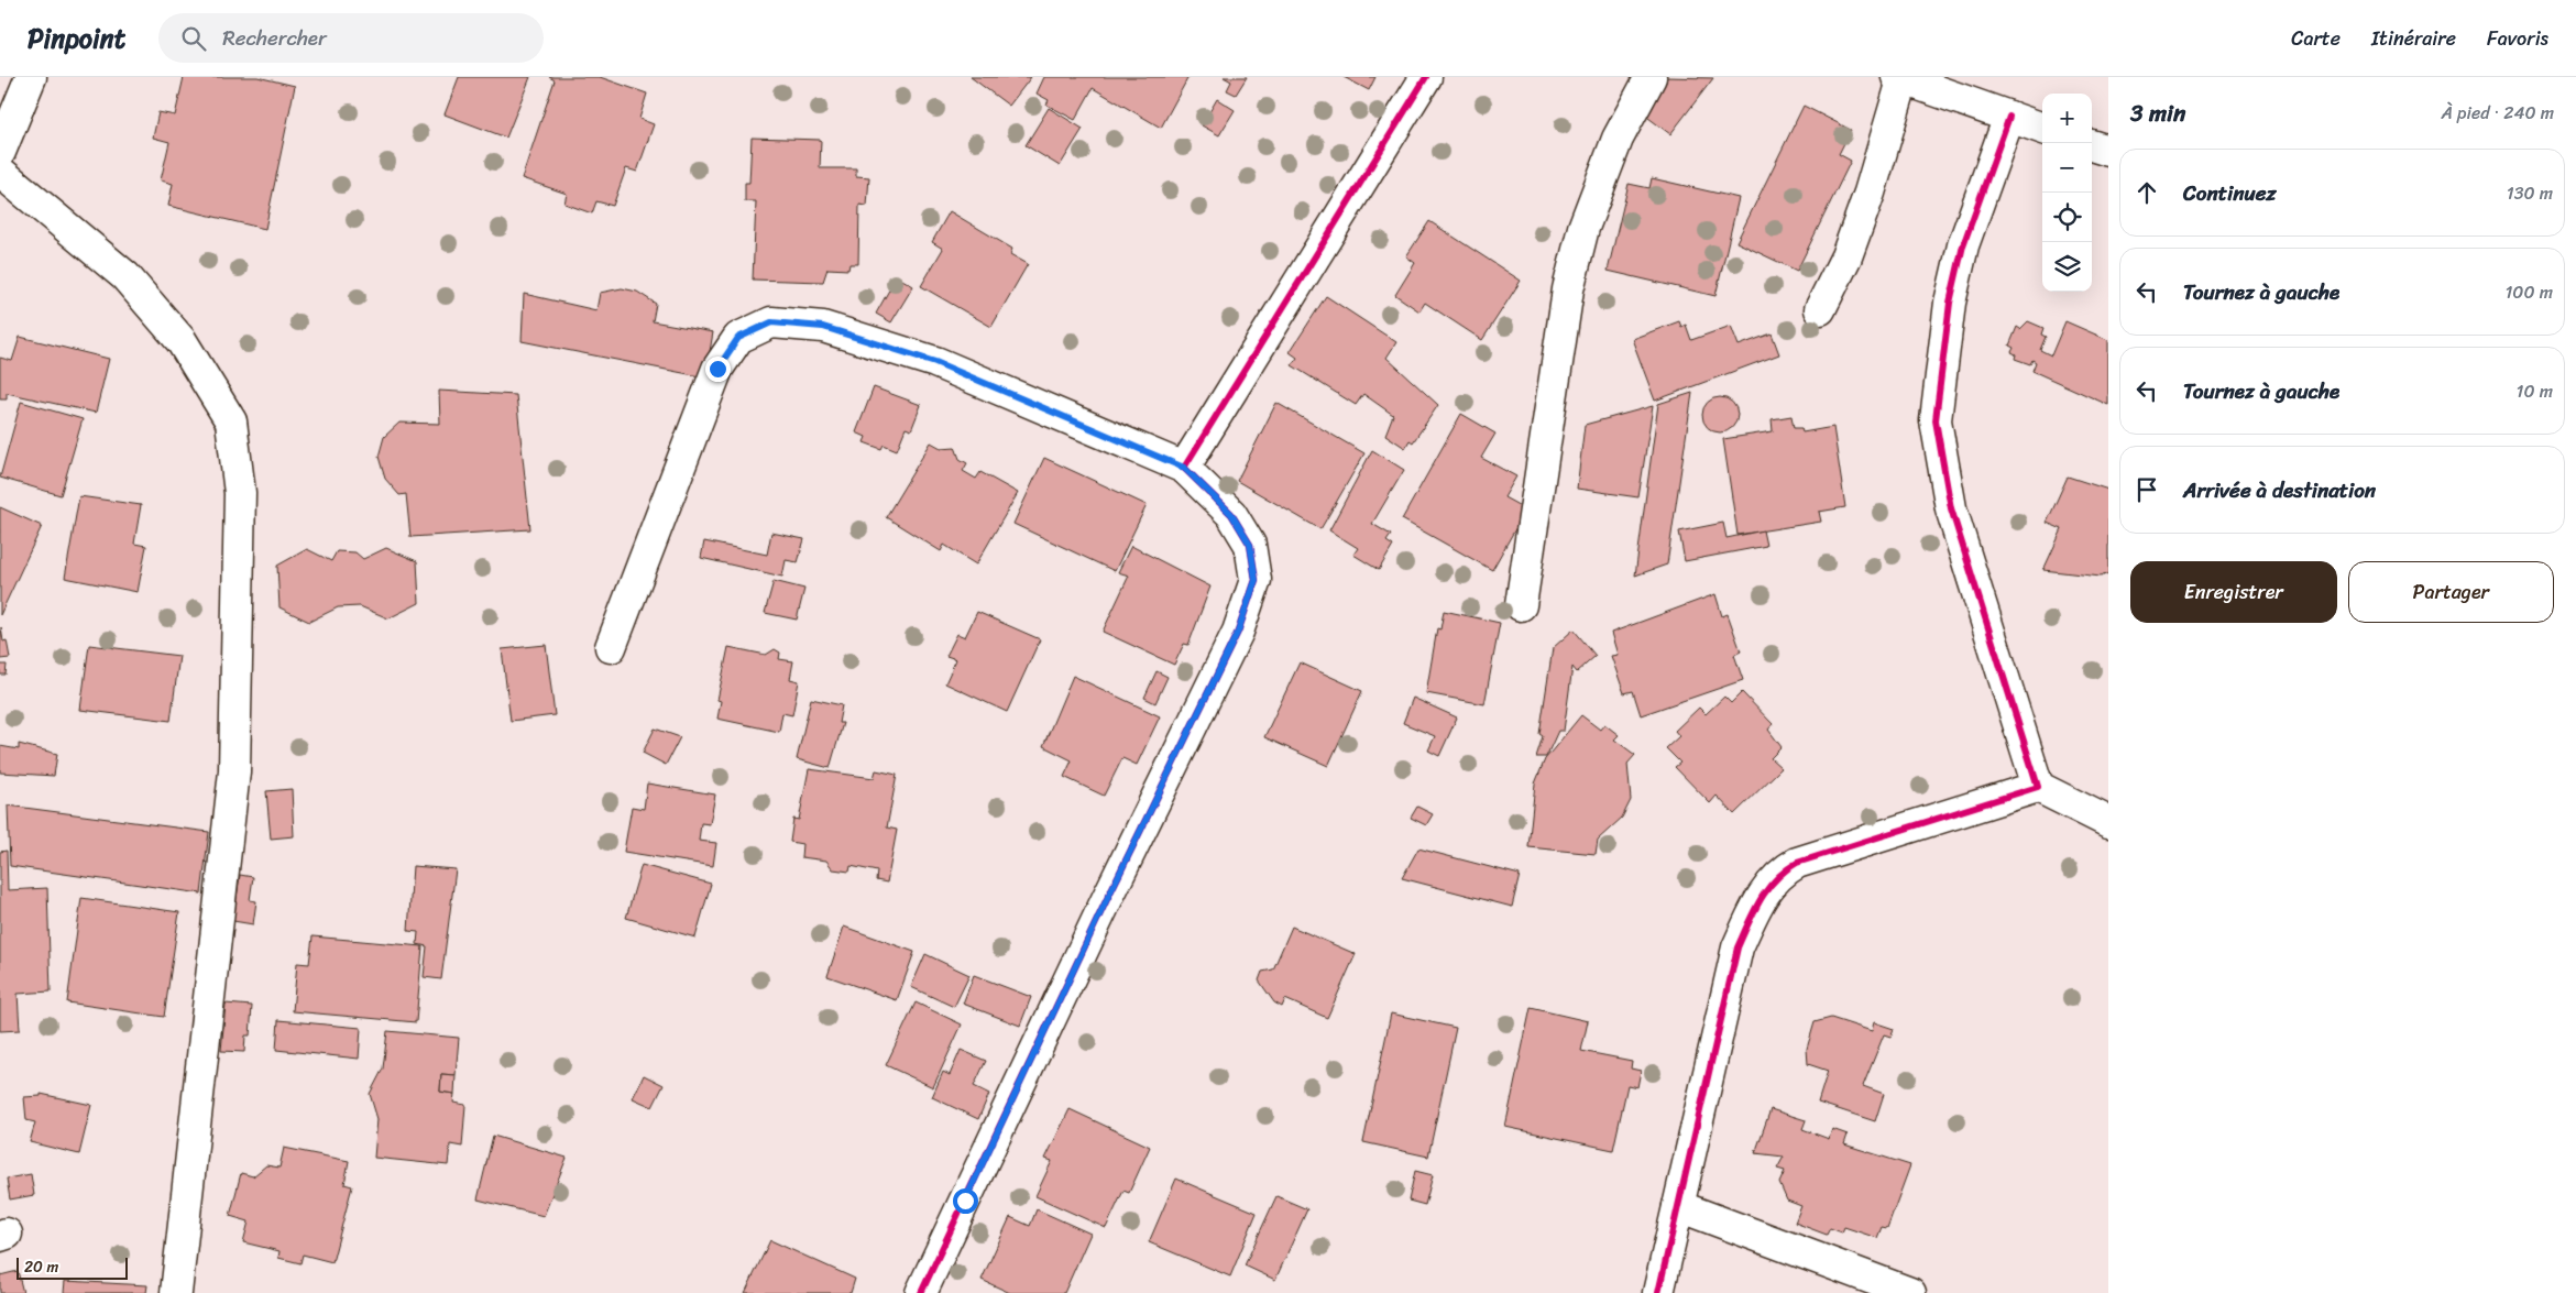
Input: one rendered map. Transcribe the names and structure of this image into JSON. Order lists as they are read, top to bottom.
{
  "scale_bar": "20 m",
  "page": {
    "header": "Pinpoint",
    "search": "Rechercher",
    "nav": ["Carte", "Itinéraire", "Favoris"],
    "heading": ["3 min", "À pied · 240 m"],
    "map_buttons": ["+", "−"],
    "list": [
      ["Continuez", "130 m"],
      ["Tournez à gauche", "100 m"],
      ["Tournez à gauche", "10 m"],
      "Arrivée à destination"
    ],
    "buttons": ["Enregistrer", "Partager"],
    "scale": "20 m"
  }
}
